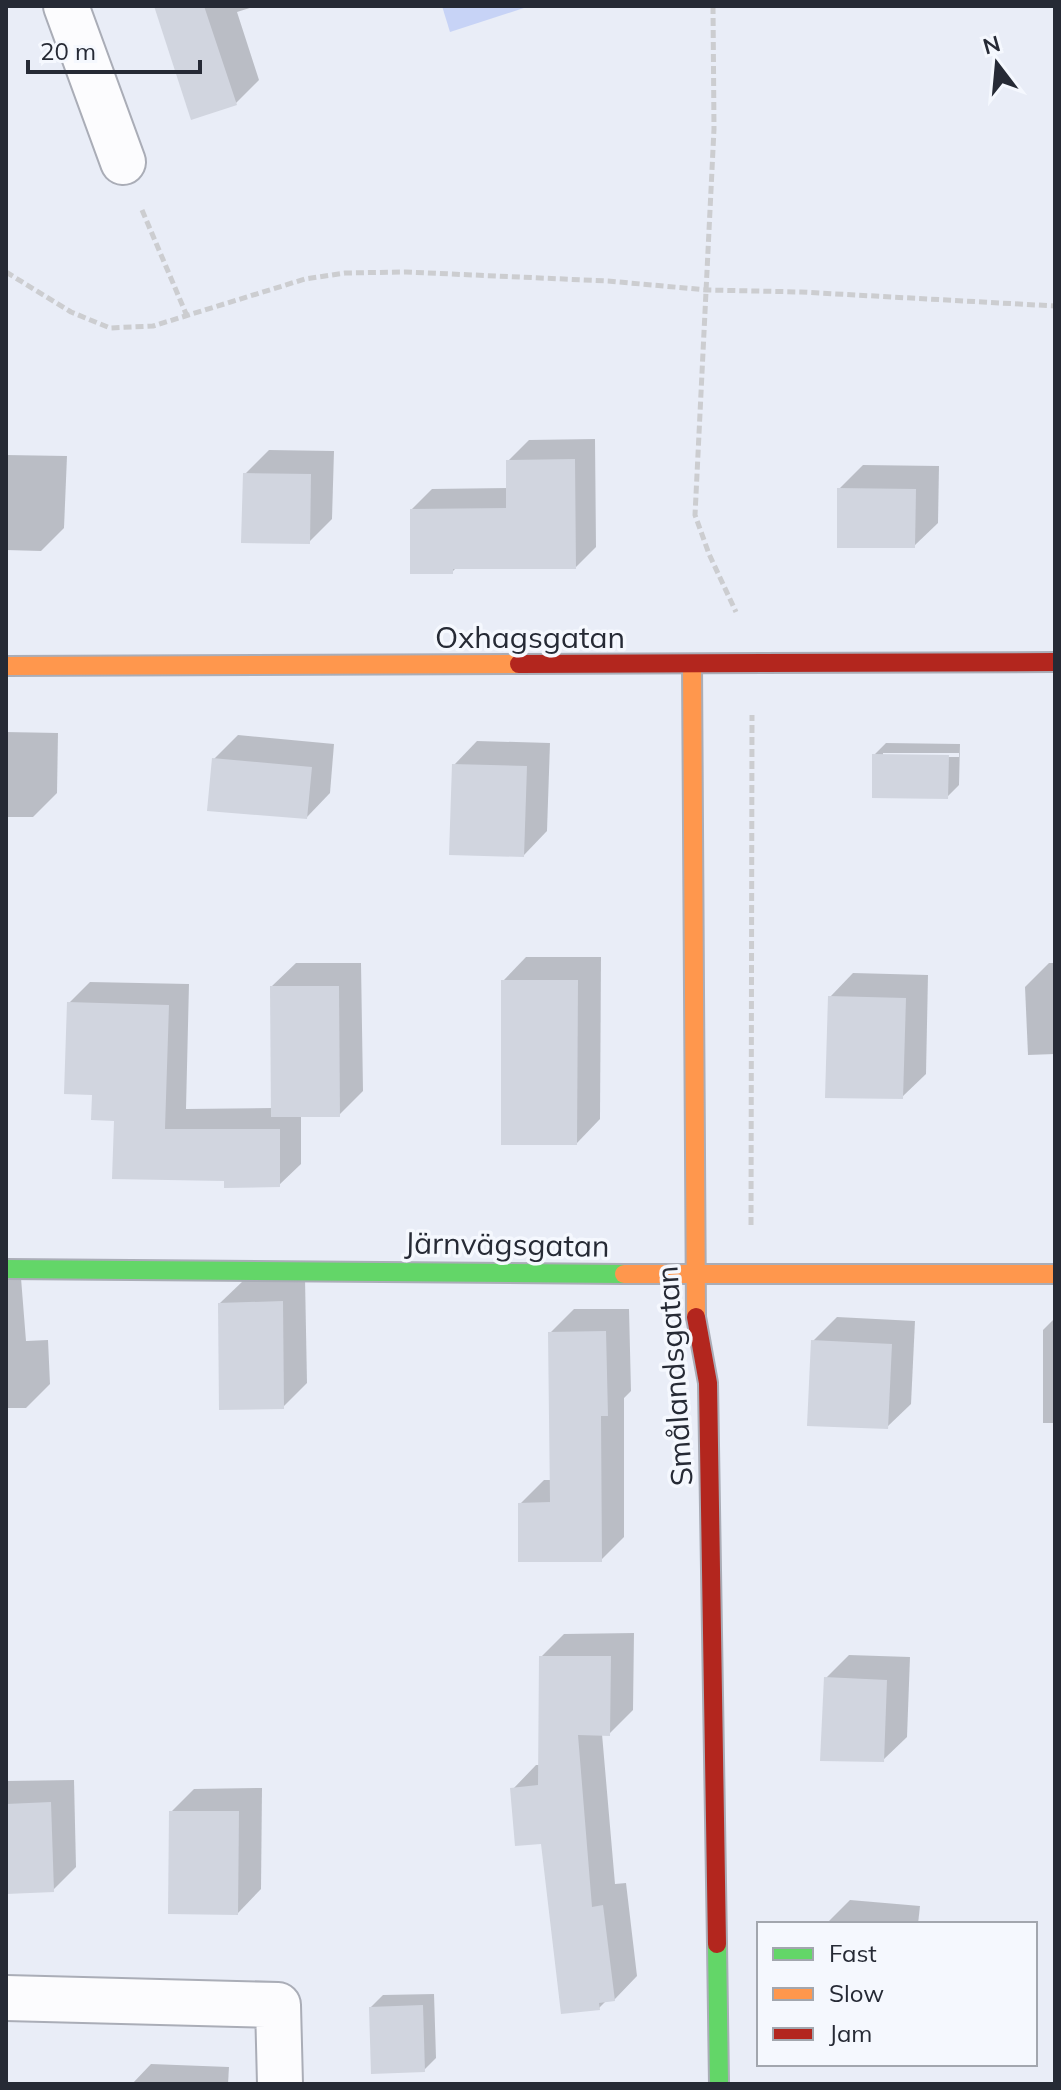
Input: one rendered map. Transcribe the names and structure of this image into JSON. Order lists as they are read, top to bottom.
{
  "streets": {
    "street": ["Oxhagsgatan", "Järnvägsgatan", "Smålandsgatan"]
  },
  "crossings": [
    ["Oxhagsgatan", "Smålandsgatan"],
    ["Järnvägsgatan", "Smålandsgatan"]
  ],
  "legend": ["Fast", "Slow", "Jam"],
  "scale_bar": "20 m",
  "north": "top"
}
